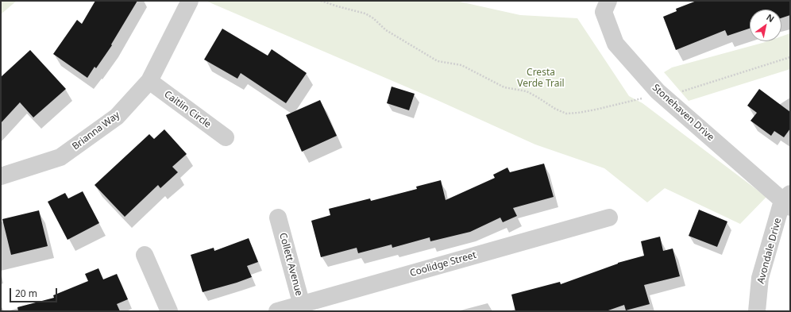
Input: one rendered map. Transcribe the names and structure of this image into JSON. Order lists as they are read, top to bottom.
{
  "streets": {
    "street": [
      "Caitlin Circle",
      "Stonehaven Drive",
      "Brianna Way",
      "Avondale Drive",
      "Collett Avenue",
      "Coolidge Street"
    ]
  },
  "crossings": [
    ["Caitlin Circle", "Brianna Way"],
    ["Stonehaven Drive", "Avondale Drive"],
    ["Collett Avenue", "Coolidge Street"]
  ],
  "parks": ["Cresta Verde Trail"],
  "scale_bar": "20 m",
  "north": "top right"
}
